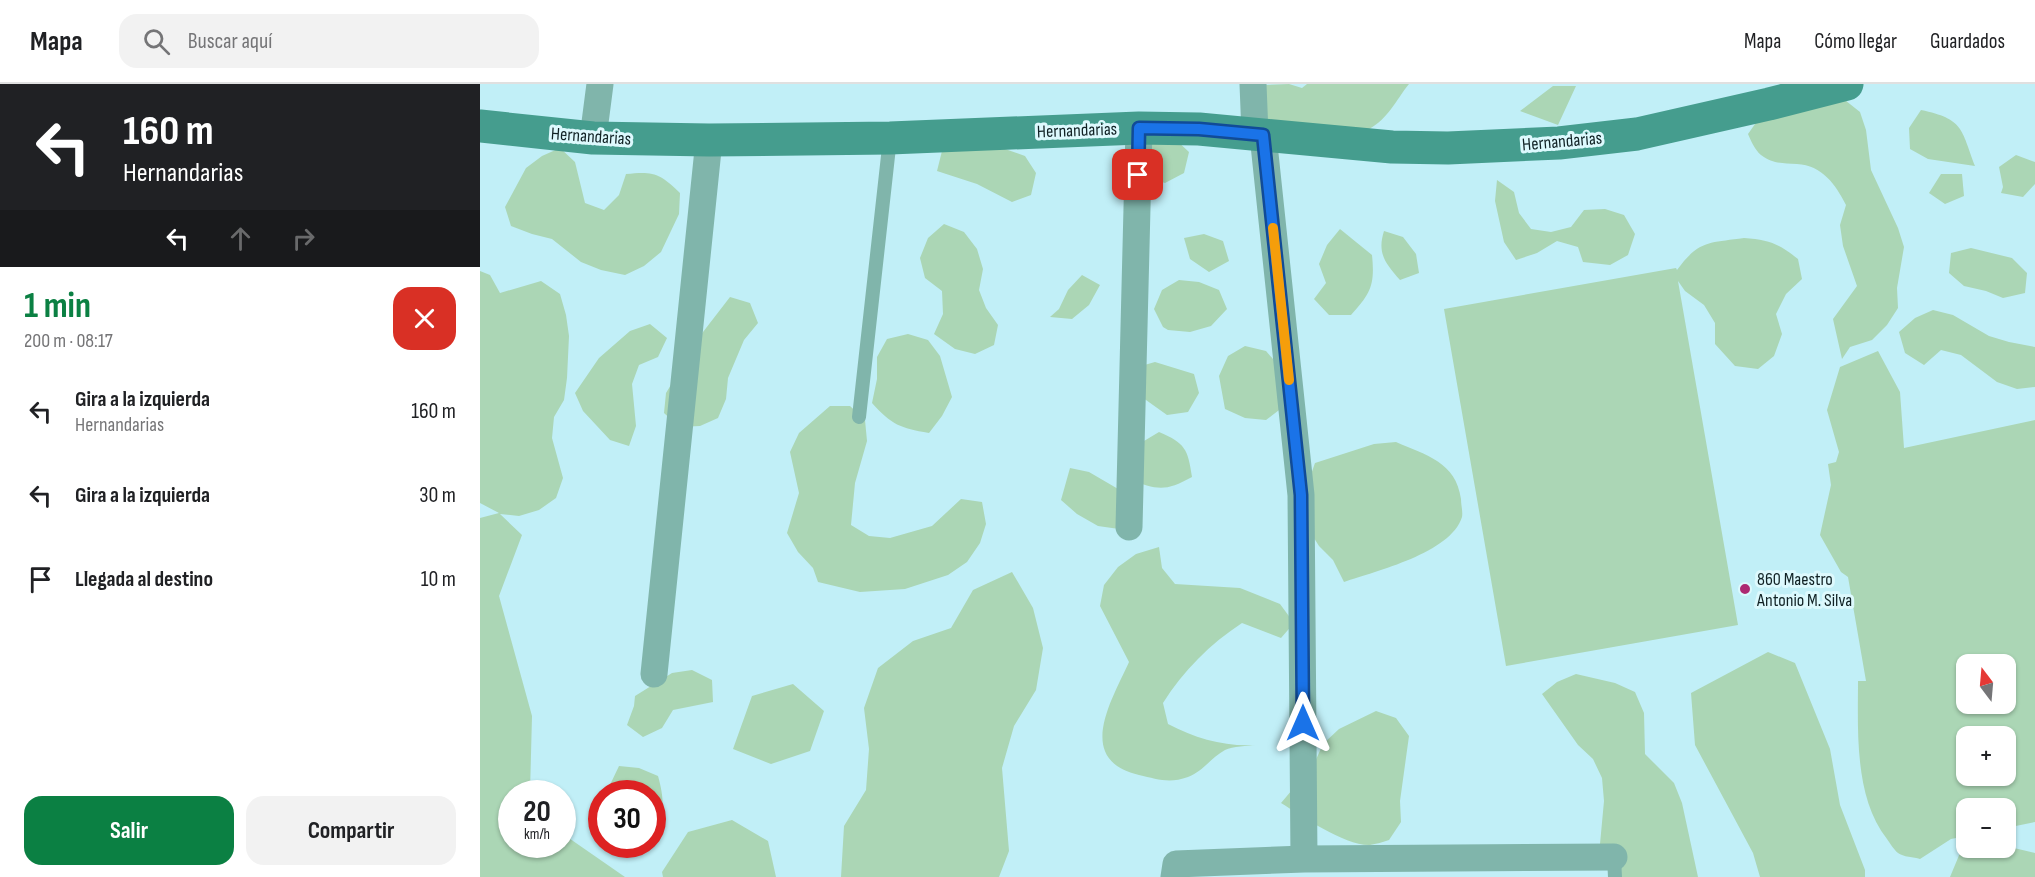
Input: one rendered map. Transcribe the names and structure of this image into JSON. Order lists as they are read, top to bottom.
{
  "streets": {
    "street": ["Hernandarias"]
  },
  "places": ["860 Maestro Antonio M. Silva"],
  "north": "top",
  "page": {
    "header": "Mapa",
    "search": "Buscar aquí",
    "nav": ["Mapa", "Cómo llegar", "Guardados"],
    "turn": ["160 m", "Hernandarias"],
    "heading": ["1 min", "200 m · 08:17"],
    "list": [
      {
        "name": "Gira a la izquierda",
        "note": "Hernandarias",
        "value": "160 m"
      },
      {
        "name": "Gira a la izquierda",
        "value": "30 m"
      },
      {
        "name": "Llegada al destino",
        "value": "10 m"
      }
    ],
    "map_buttons": ["+", "−"],
    "speed": "20 km/h",
    "limit": "30",
    "buttons": ["Salir", "Compartir"]
  }
}
